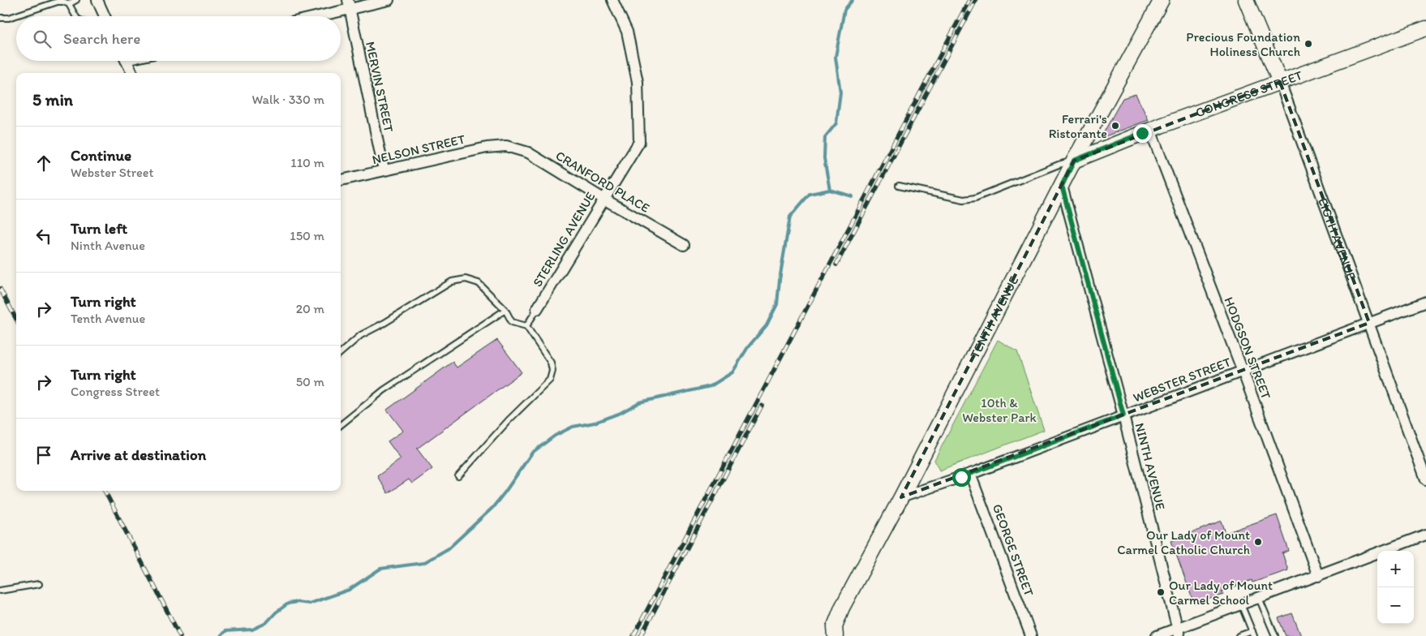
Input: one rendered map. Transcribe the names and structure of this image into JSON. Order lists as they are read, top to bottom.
{
  "streets": {
    "street": [
      "MERVIN STREET",
      "CONGRESS STREET",
      "NELSON STREET",
      "CRANFORD PLACE",
      "STERLING AVENUE",
      "EIGTH AVENUE",
      "TENTH AVENUE",
      "HODGSON STREET",
      "WEBSTER STREET",
      "NINTH AVENUE",
      "GEORGE STREET"
    ]
  },
  "crossings": [
    ["MERVIN STREET", "NELSON STREET"],
    ["CONGRESS STREET", "EIGTH AVENUE"],
    ["CONGRESS STREET", "TENTH AVENUE"],
    ["CONGRESS STREET", "HODGSON STREET"],
    ["NELSON STREET", "CRANFORD PLACE"],
    ["CRANFORD PLACE", "STERLING AVENUE"],
    ["EIGTH AVENUE", "WEBSTER STREET"],
    ["TENTH AVENUE", "WEBSTER STREET"],
    ["TENTH AVENUE", "NINTH AVENUE"],
    ["HODGSON STREET", "WEBSTER STREET"],
    ["WEBSTER STREET", "NINTH AVENUE"],
    ["WEBSTER STREET", "GEORGE STREET"]
  ],
  "parks": ["10th & Webster Park"],
  "places": [
    "Precious Foundation Holiness Church",
    "Ferrari's Ristorante",
    "Our Lady of Mount Carmel Catholic Church",
    "Our Lady of Mount Carmel School"
  ],
  "page": {
    "search": "Search here",
    "heading": ["5 min", "Walk · 330 m"],
    "list": [
      ["Continue", "Webster Street", "110 m"],
      ["Turn left", "Ninth Avenue", "150 m"],
      ["Turn right", "Tenth Avenue", "20 m"],
      ["Turn right", "Congress Street", "50 m"],
      "Arrive at destination"
    ],
    "map_buttons": ["+", "−"]
  }
}
